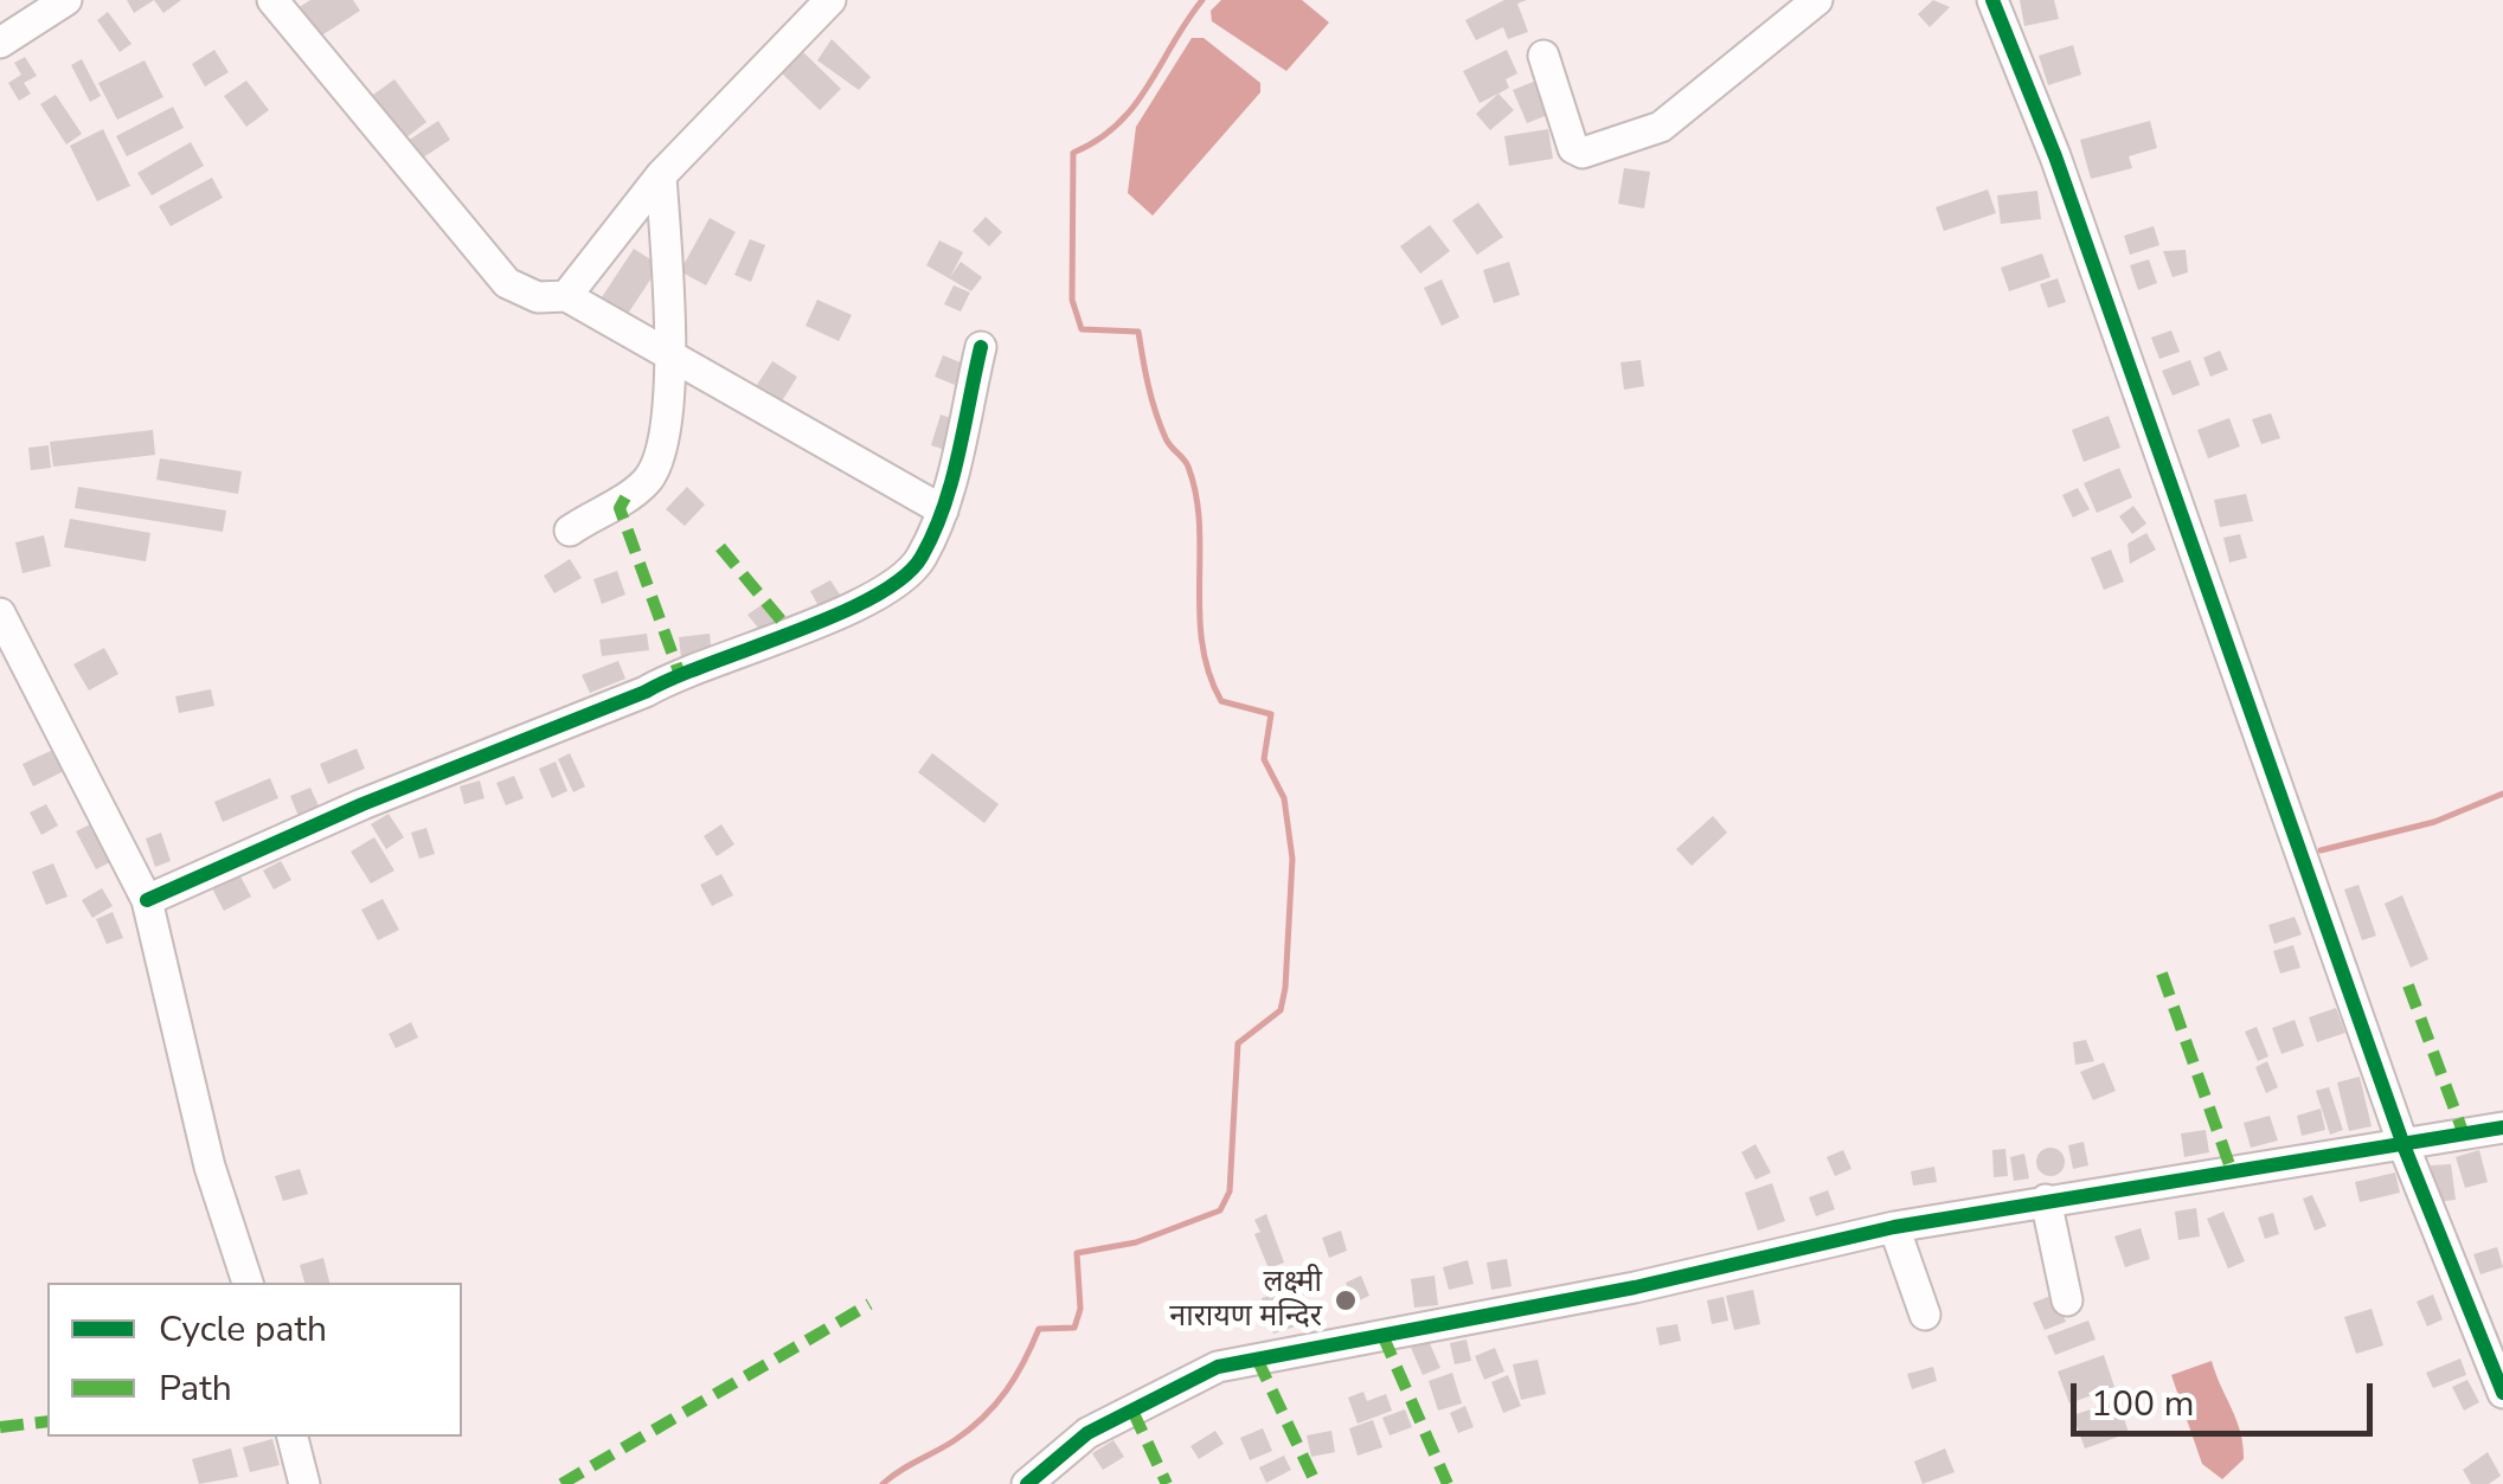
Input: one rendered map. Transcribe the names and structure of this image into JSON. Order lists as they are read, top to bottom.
{
  "places": ["लक्ष्मी नारायण मन्दिर"],
  "legend": ["Cycle path", "Path"],
  "scale_bar": "100 m"
}
